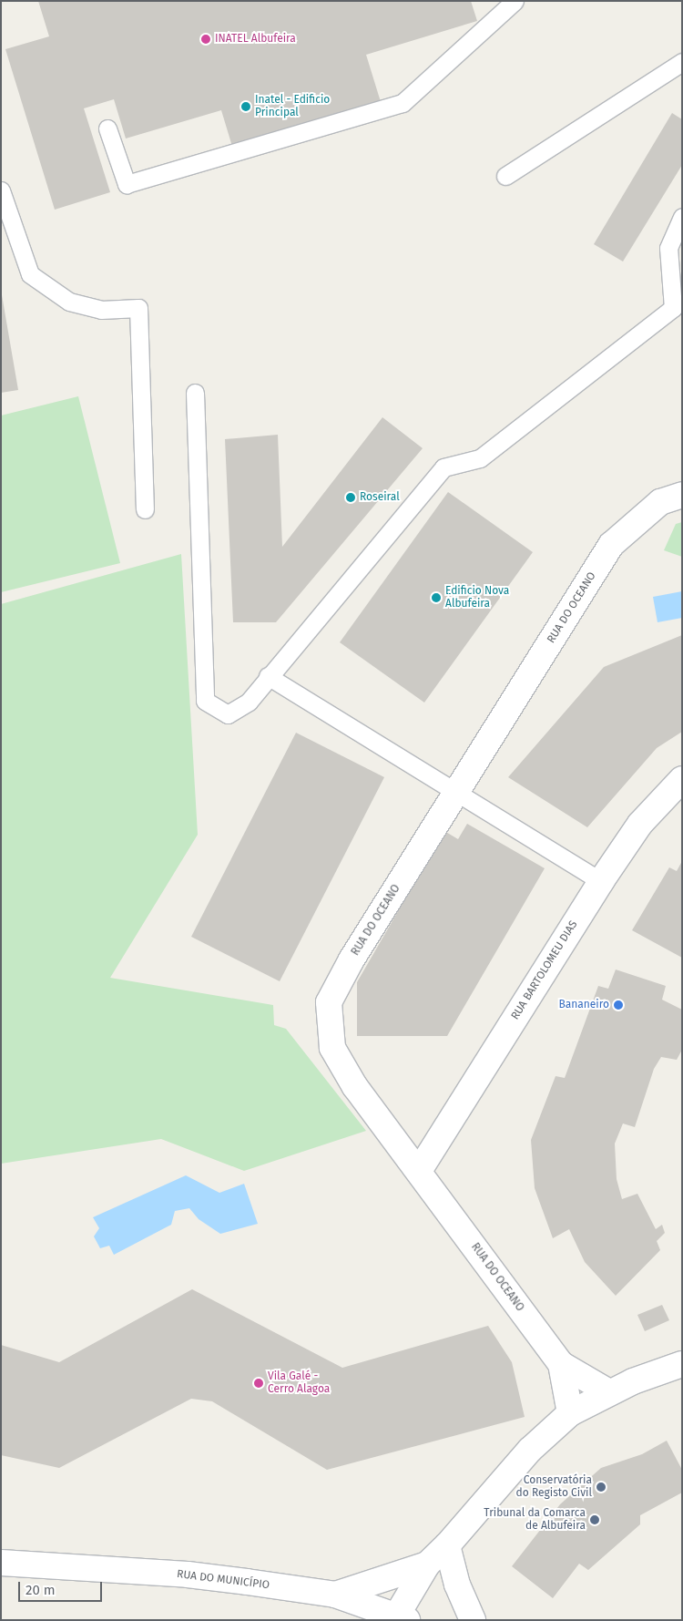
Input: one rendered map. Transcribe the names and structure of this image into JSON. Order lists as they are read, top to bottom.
{
  "streets": {
    "street": ["RUA DO OCEANO", "RUA BARTOLOMEU DIAS", "RUA DO MUNICÍPIO"]
  },
  "crossings": [
    ["RUA DO OCEANO", "RUA BARTOLOMEU DIAS"]
  ],
  "places": [
    "INATEL Albufeira",
    "Inatel - Edificio Principal",
    "Roseiral",
    "Edificio Nova Albufeira",
    "Bananeiro",
    "Vila Galé - Cerro Alagoa",
    "Conservatória do Registo Civil",
    "Tribunal da Comarca de Albufeira"
  ],
  "scale_bar": "20 m"
}
